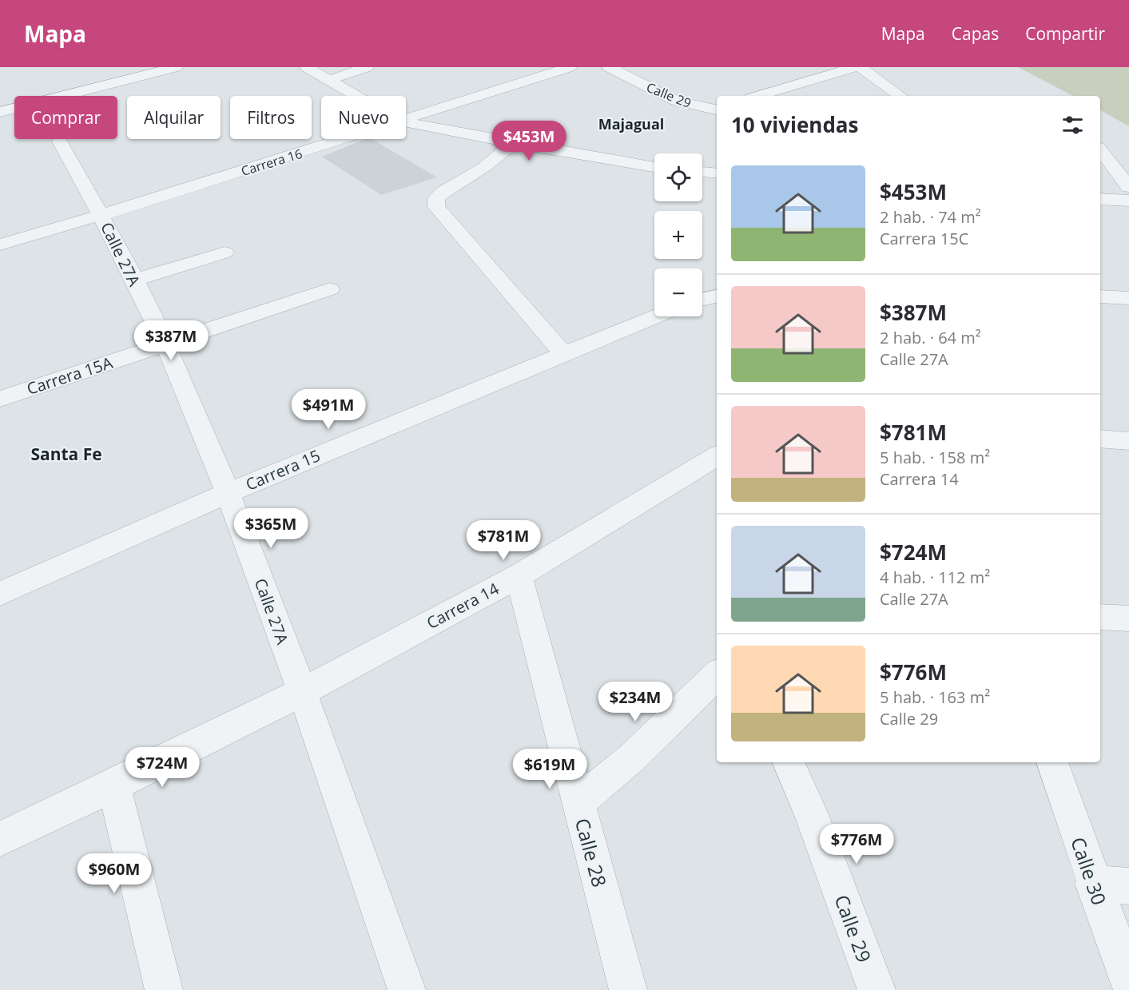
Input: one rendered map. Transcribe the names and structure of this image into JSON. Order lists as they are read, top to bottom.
{
  "streets": {
    "street": [
      "Calle 29",
      "Carrera 16",
      "Calle 27A",
      "Carrera 15A",
      "Carrera 15",
      "Carrera 14",
      "Calle 28",
      "Calle 30"
    ]
  },
  "crossings": [
    ["Carrera 16", "Calle 27A"],
    ["Calle 27A", "Carrera 15A"],
    ["Calle 27A", "Carrera 15"],
    ["Calle 27A", "Carrera 14"],
    ["Carrera 14", "Calle 28"]
  ],
  "districts": ["Majagual", "Santa Fe"],
  "page": {
    "header": "Mapa",
    "nav": ["Mapa", "Capas", "Compartir"],
    "chip": [
      "Comprar",
      "Alquilar",
      "Filtros",
      "Nuevo"
    ],
    "heading": "10 viviendas",
    "price": [
      "$453M",
      "$387M",
      "$491M",
      "$365M",
      "$781M",
      "$234M",
      "$724M",
      "$619M",
      "$776M",
      "$960M"
    ],
    "map_buttons": ["+", "−"],
    "list": [
      {
        "name": "$453M",
        "note": "2 hab. · 74 m² · Carrera 15C"
      },
      {
        "name": "$387M",
        "note": "2 hab. · 64 m² · Calle 27A"
      },
      {
        "name": "$781M",
        "note": "5 hab. · 158 m² · Carrera 14"
      },
      {
        "name": "$724M",
        "note": "4 hab. · 112 m² · Calle 27A"
      },
      {
        "name": "$776M",
        "note": "5 hab. · 163 m² · Calle 29"
      }
    ]
  }
}
